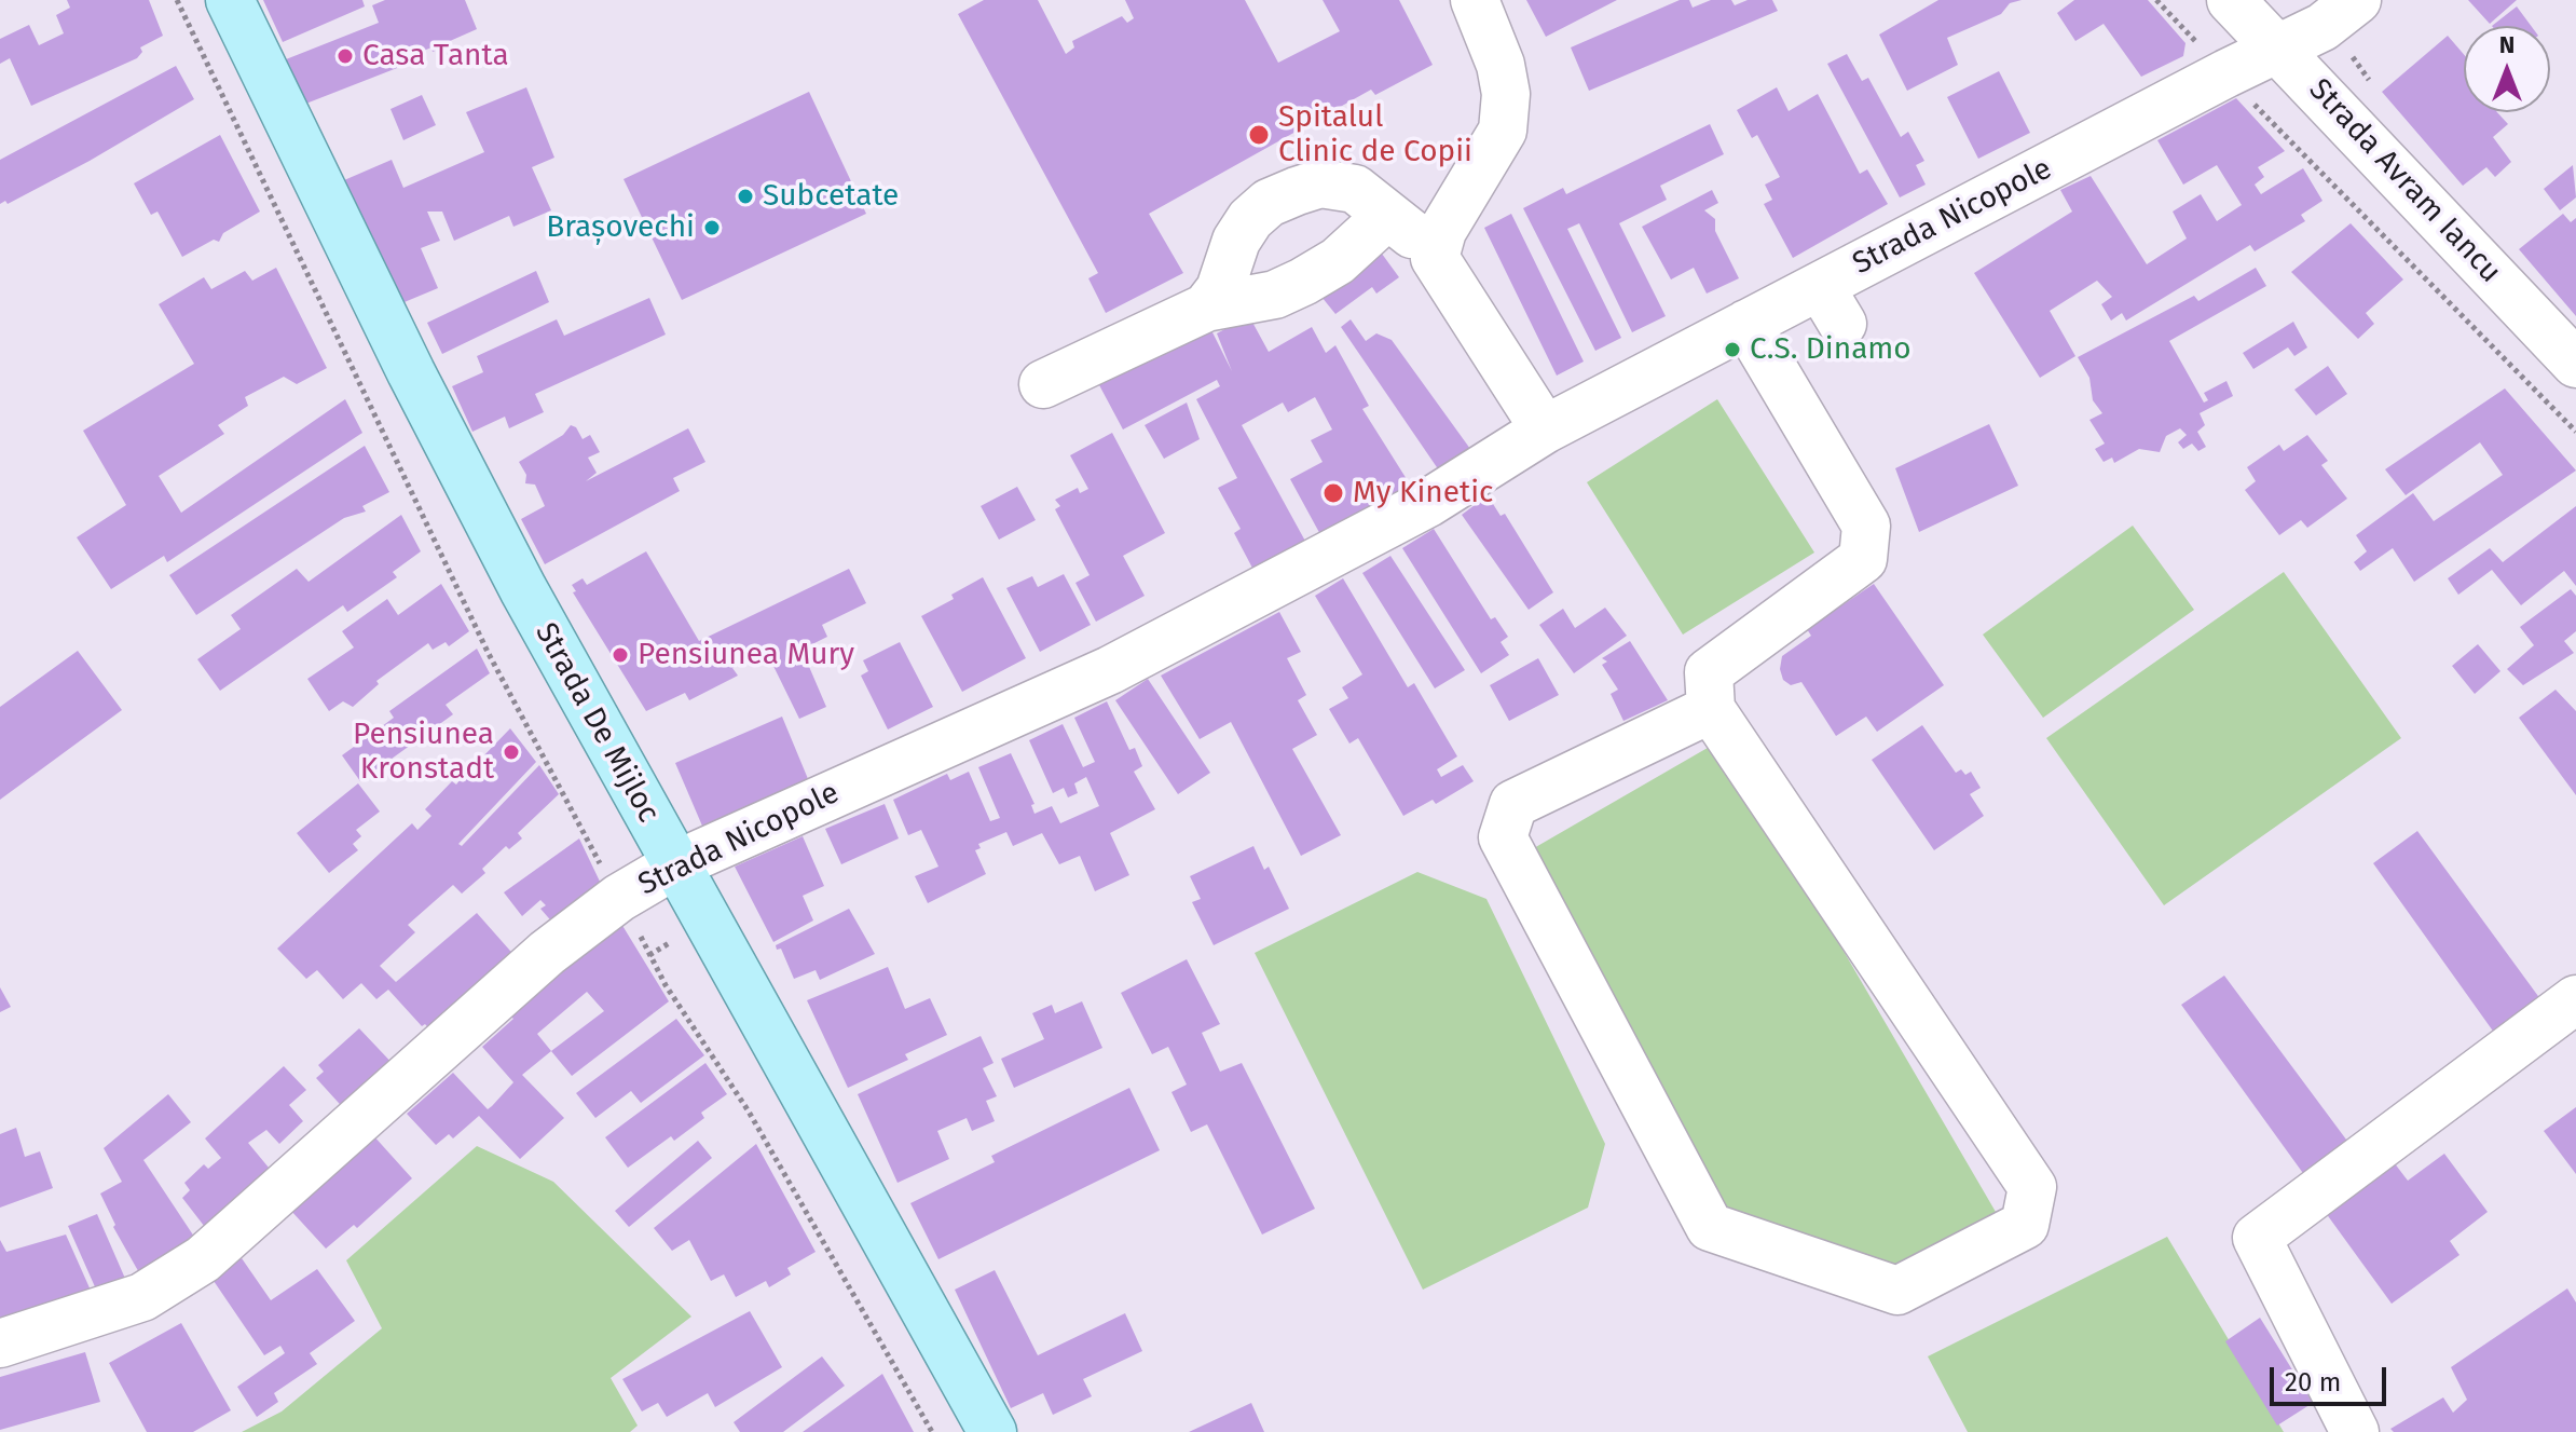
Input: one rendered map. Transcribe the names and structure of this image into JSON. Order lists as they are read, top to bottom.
{
  "streets": {
    "main road": ["Strada De Mijloc"],
    "street": ["Strada Avram Iancu", "Strada Nicopole"]
  },
  "crossings": [
    ["Strada Avram Iancu", "Strada Nicopole"],
    ["Strada Nicopole", "Strada De Mijloc"]
  ],
  "places": [
    "Casa Tanta",
    "Spitalul Clinic de Copii",
    "Subcetate",
    "Brașovechi",
    "C.S. Dinamo",
    "My Kinetic",
    "Pensiunea Mury",
    "Pensiunea Kronstadt"
  ],
  "scale_bar": "20 m",
  "north": "top"
}
